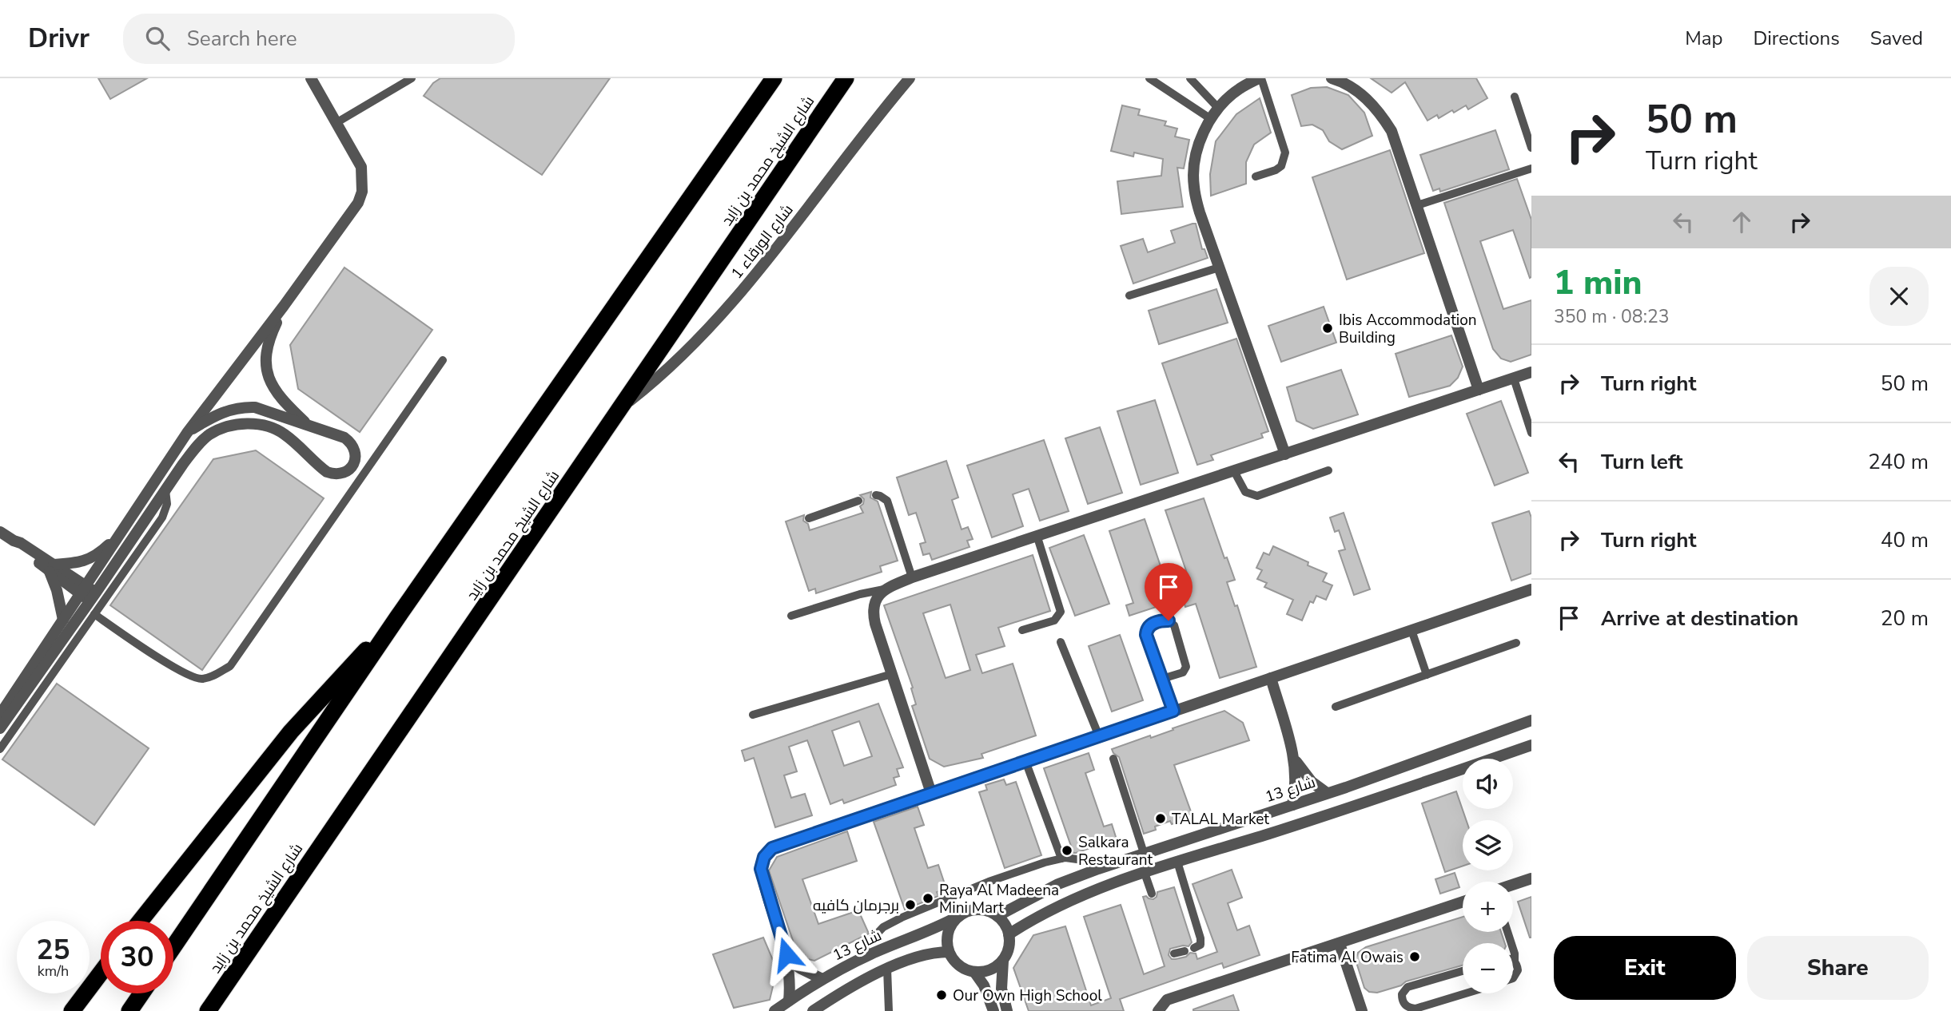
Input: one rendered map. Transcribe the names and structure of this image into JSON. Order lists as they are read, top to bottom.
{
  "streets": {
    "highway": ["شارع الشيخ محمد بن زايد"],
    "street": ["شارع الورقاء 1", "شارع 13"]
  },
  "crossings": [
    ["شارع الشيخ محمد بن زايد", "شارع الورقاء 1"]
  ],
  "places": [
    "Ibis Accommodation Building",
    "TALAL Market",
    "Salkara Restaurant",
    "Raya Al Madeena Mini Mart",
    "برجرمان كافيه",
    "Fatima Al Owais",
    "Our Own High School"
  ],
  "page": {
    "header": "Drivr",
    "search": "Search here",
    "nav": ["Map", "Directions", "Saved"],
    "turn": ["50 m", "Turn right"],
    "heading": ["1 min", "350 m · 08:23"],
    "list": [
      {
        "name": "Turn right",
        "value": "50 m"
      },
      {
        "name": "Turn left",
        "value": "240 m"
      },
      {
        "name": "Turn right",
        "value": "40 m"
      },
      {
        "name": "Arrive at destination",
        "value": "20 m"
      }
    ],
    "map_buttons": ["+", "−"],
    "speed": "25 km/h",
    "limit": "30",
    "buttons": ["Exit", "Share"]
  }
}
